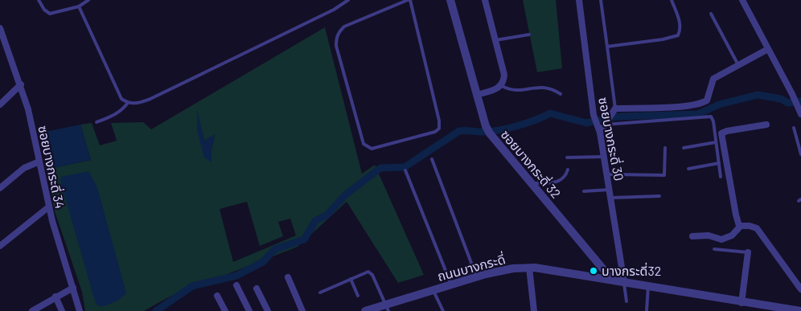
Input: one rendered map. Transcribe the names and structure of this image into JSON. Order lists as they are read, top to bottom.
{
  "streets": {
    "street": [
      "ซอยบางกระดี่ 30",
      "ซอยบางกระดี่ 32",
      "ซอยบางกระดี่ 34",
      "ถนนบางกระดี่"
    ]
  },
  "crossings": [
    ["ซอยบางกระดี่ 30", "ถนนบางกระดี่"],
    ["ซอยบางกระดี่ 32", "ถนนบางกระดี่"]
  ],
  "places": ["บางกระดี่32"]
}
